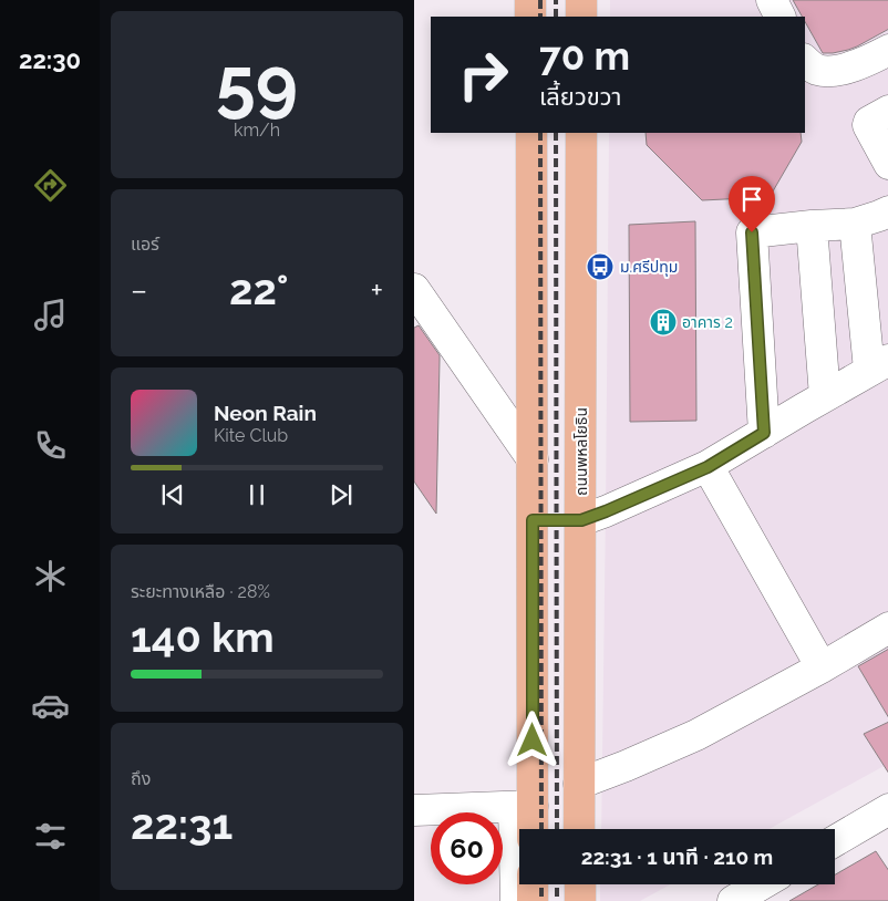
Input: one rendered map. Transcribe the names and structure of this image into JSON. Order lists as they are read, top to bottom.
{
  "streets": {
    "main road": ["ถนนพหลโยธิน"]
  },
  "places": {
    "bus stop": ["ม.ศรีปทุม"],
    "building": ["อาคาร 2"]
  },
  "page": {
    "tabs": "22:30",
    "tile": [
      ["59", "km/h"],
      "แอร์",
      ["ระยะทางเหลือ · 28%", "140 km"],
      ["ถึง", "22:31"]
    ],
    "turn": ["70 m", "เลี้ยวขวา"],
    "heat": ["−", "22°", "+"],
    "song": ["Neon Rain", "Kite Club"],
    "limit": "60",
    "trip": "22:31 · 1 นาที · 210 m"
  }
}
